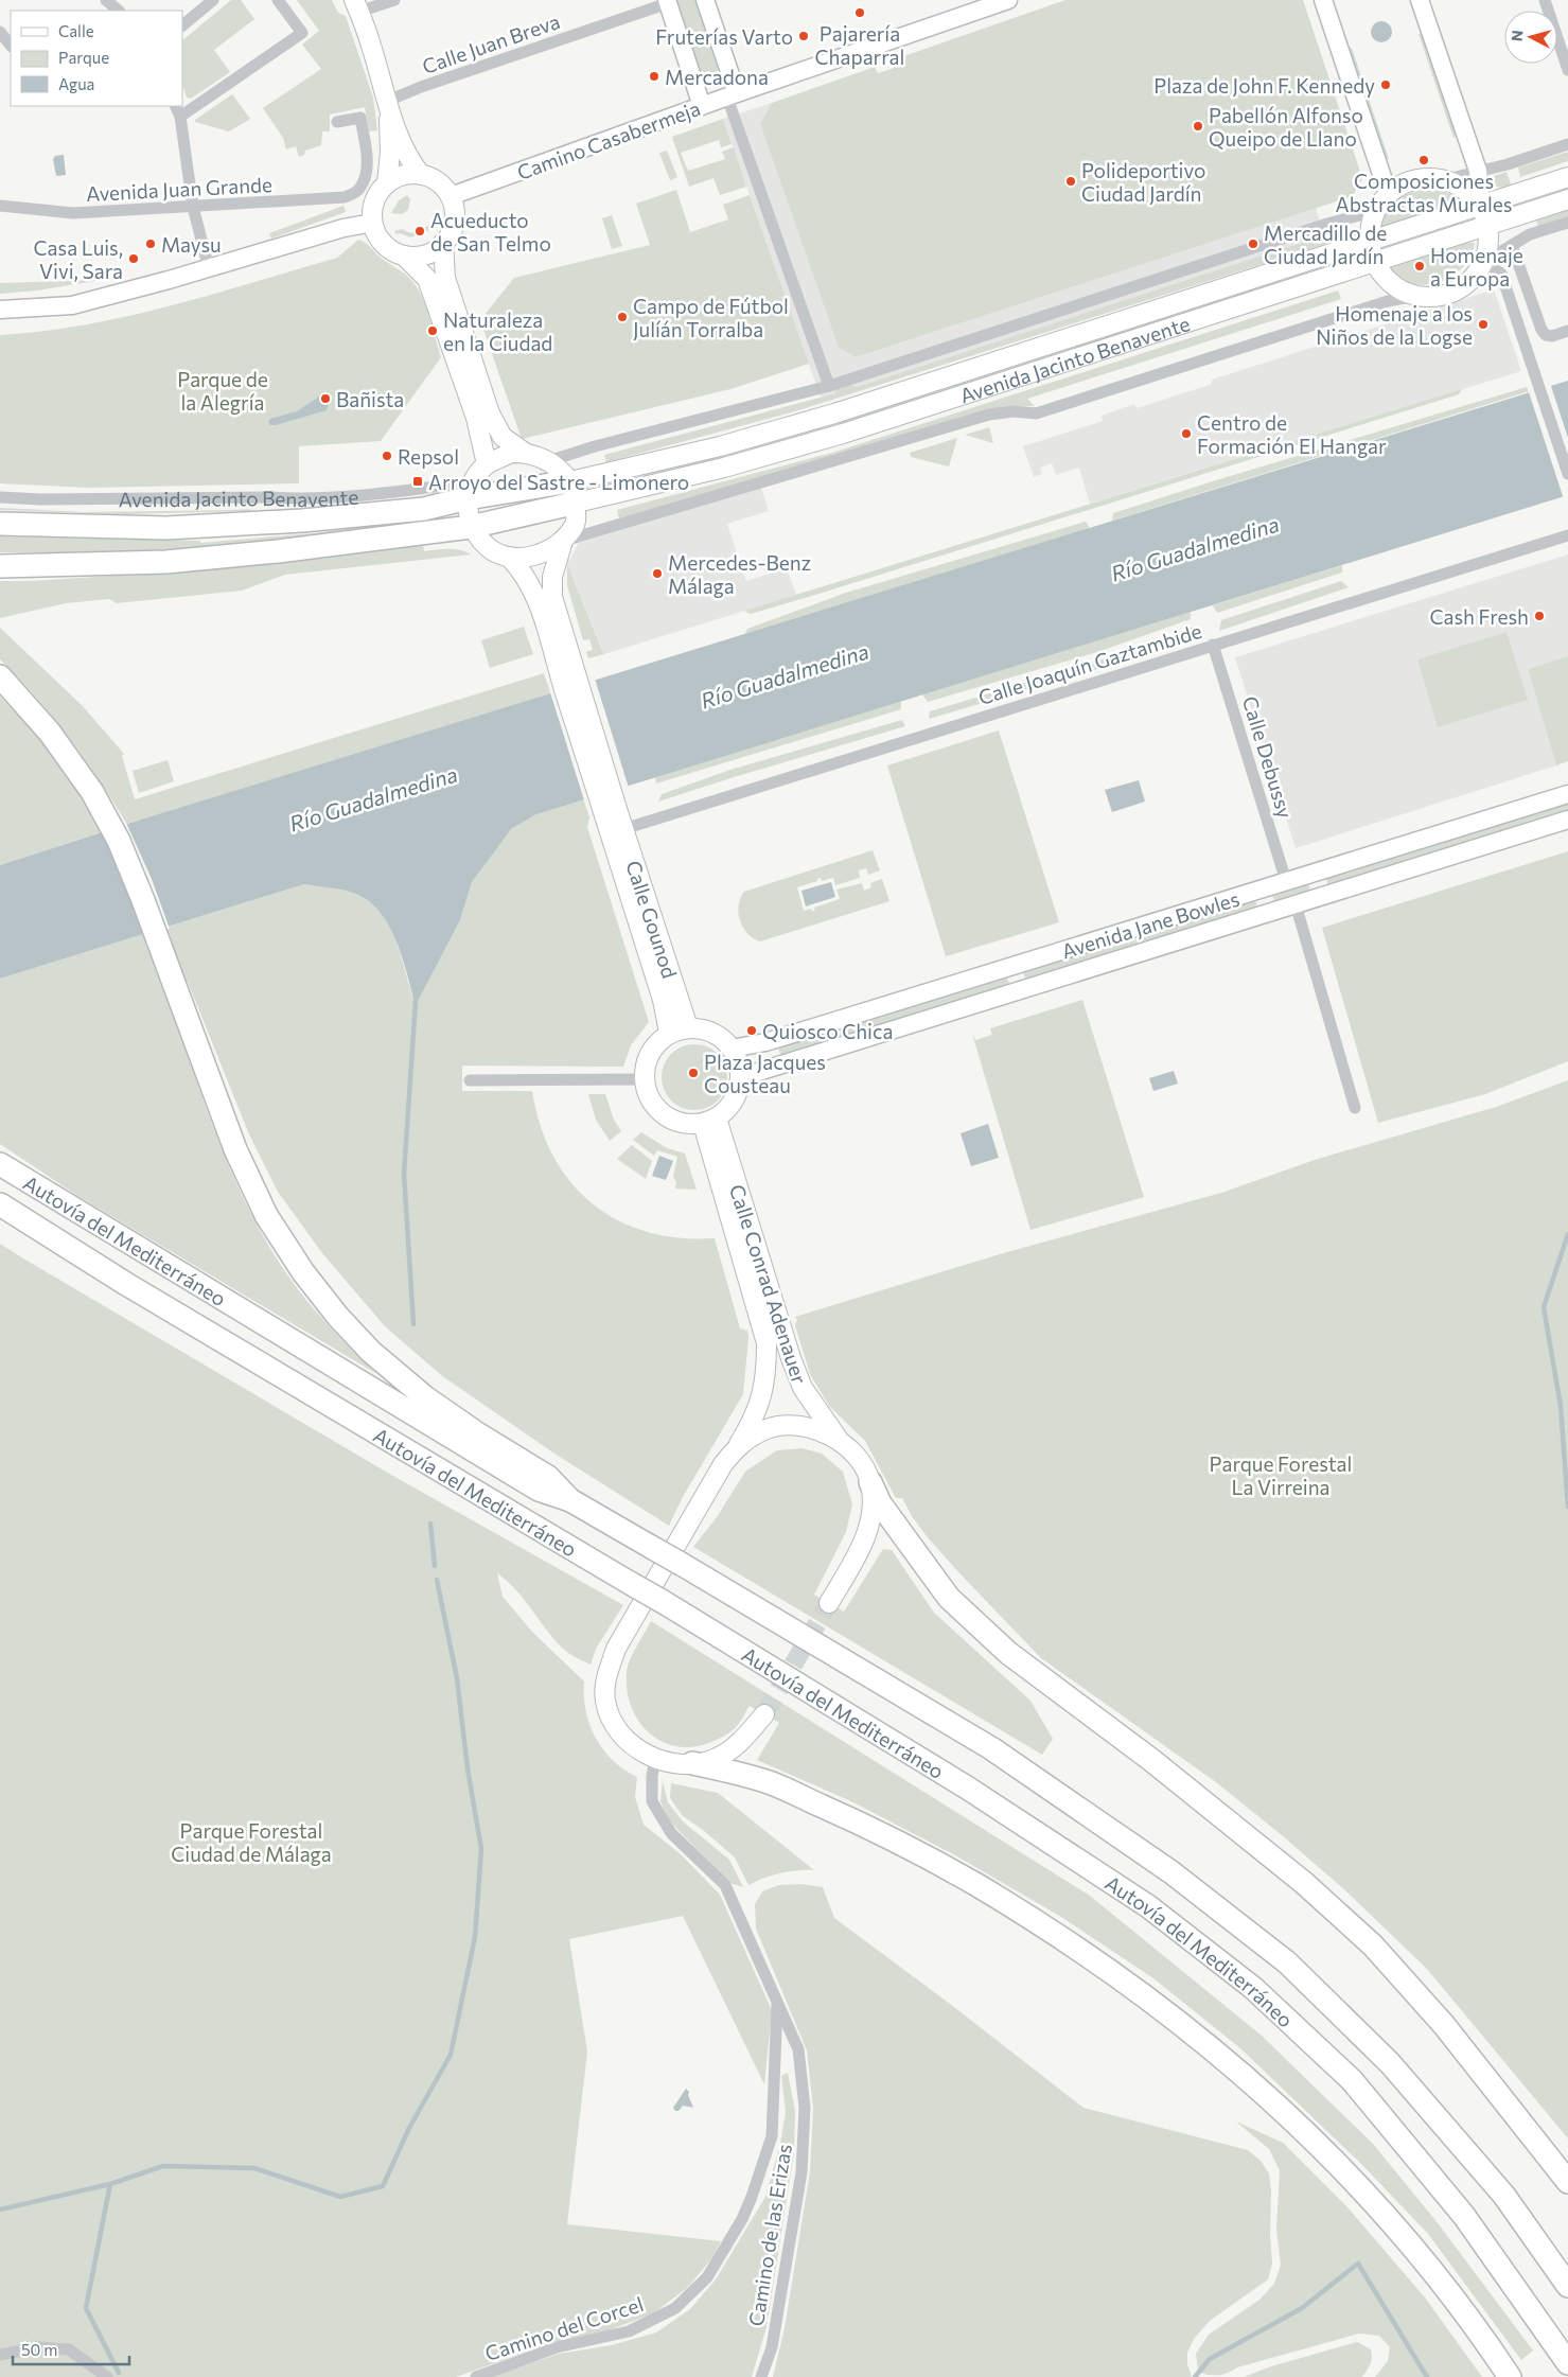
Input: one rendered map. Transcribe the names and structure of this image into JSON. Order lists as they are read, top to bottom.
{
  "streets": {
    "highway": ["Avenida Jacinto Benavente", "Autovía del Mediterráneo"],
    "main road": [
      "Camino Casabermeja",
      "Calle Gounod",
      "Avenida Jane Bowles",
      "Calle Conrad Adenauer"
    ],
    "street": [
      "Calle Juan Breva",
      "Avenida Juan Grande",
      "Calle Joaquín Gaztambide",
      "Calle Debussy",
      "Camino de las Erizas",
      "Camino del Corcel"
    ]
  },
  "crossings": [
    ["Calle Joaquín Gaztambide", "Calle Debussy"],
    ["Calle Joaquín Gaztambide", "Calle Gounod"],
    ["Calle Debussy", "Avenida Jane Bowles"],
    ["Calle Gounod", "Avenida Jane Bowles"],
    ["Calle Gounod", "Calle Conrad Adenauer"],
    ["Avenida Jane Bowles", "Calle Conrad Adenauer"],
    ["Camino de las Erizas", "Camino del Corcel"]
  ],
  "water": ["Río Guadalmedina"],
  "parks": ["Parque de la Alegría", "Parque Forestal La Virreina", "Parque Forestal Ciudad de Málaga"],
  "places": {
    "other": [
      "Pajarería Chaparral",
      "Fruterías Varto",
      "Mercadona",
      "Plaza de John F. Kennedy",
      "Pabellón Alfonso Queipo de Llano",
      "Composiciones Abstractas Murales",
      "Polideportivo Ciudad Jardín",
      "Acueducto de San Telmo",
      "Maysu",
      "Mercadillo de Ciudad Jardín",
      "Casa Luis, Vivi, Sara",
      "Homenaje a Europa",
      "Campo de Fútbol Julíán Torralba",
      "Homenaje a los Niños de la Logse",
      "Naturaleza en la Ciudad",
      "Bañista",
      "Centro de Formación El Hangar",
      "Repsol",
      "Mercedes-Benz Málaga",
      "Cash Fresh",
      "Quiosco Chica",
      "Plaza Jacques Cousteau"
    ],
    "transit": ["Arroyo del Sastre - Limonero"]
  },
  "legend": ["Calle", "Parque", "Agua"],
  "scale_bar": "50 m",
  "north": "left"
}
